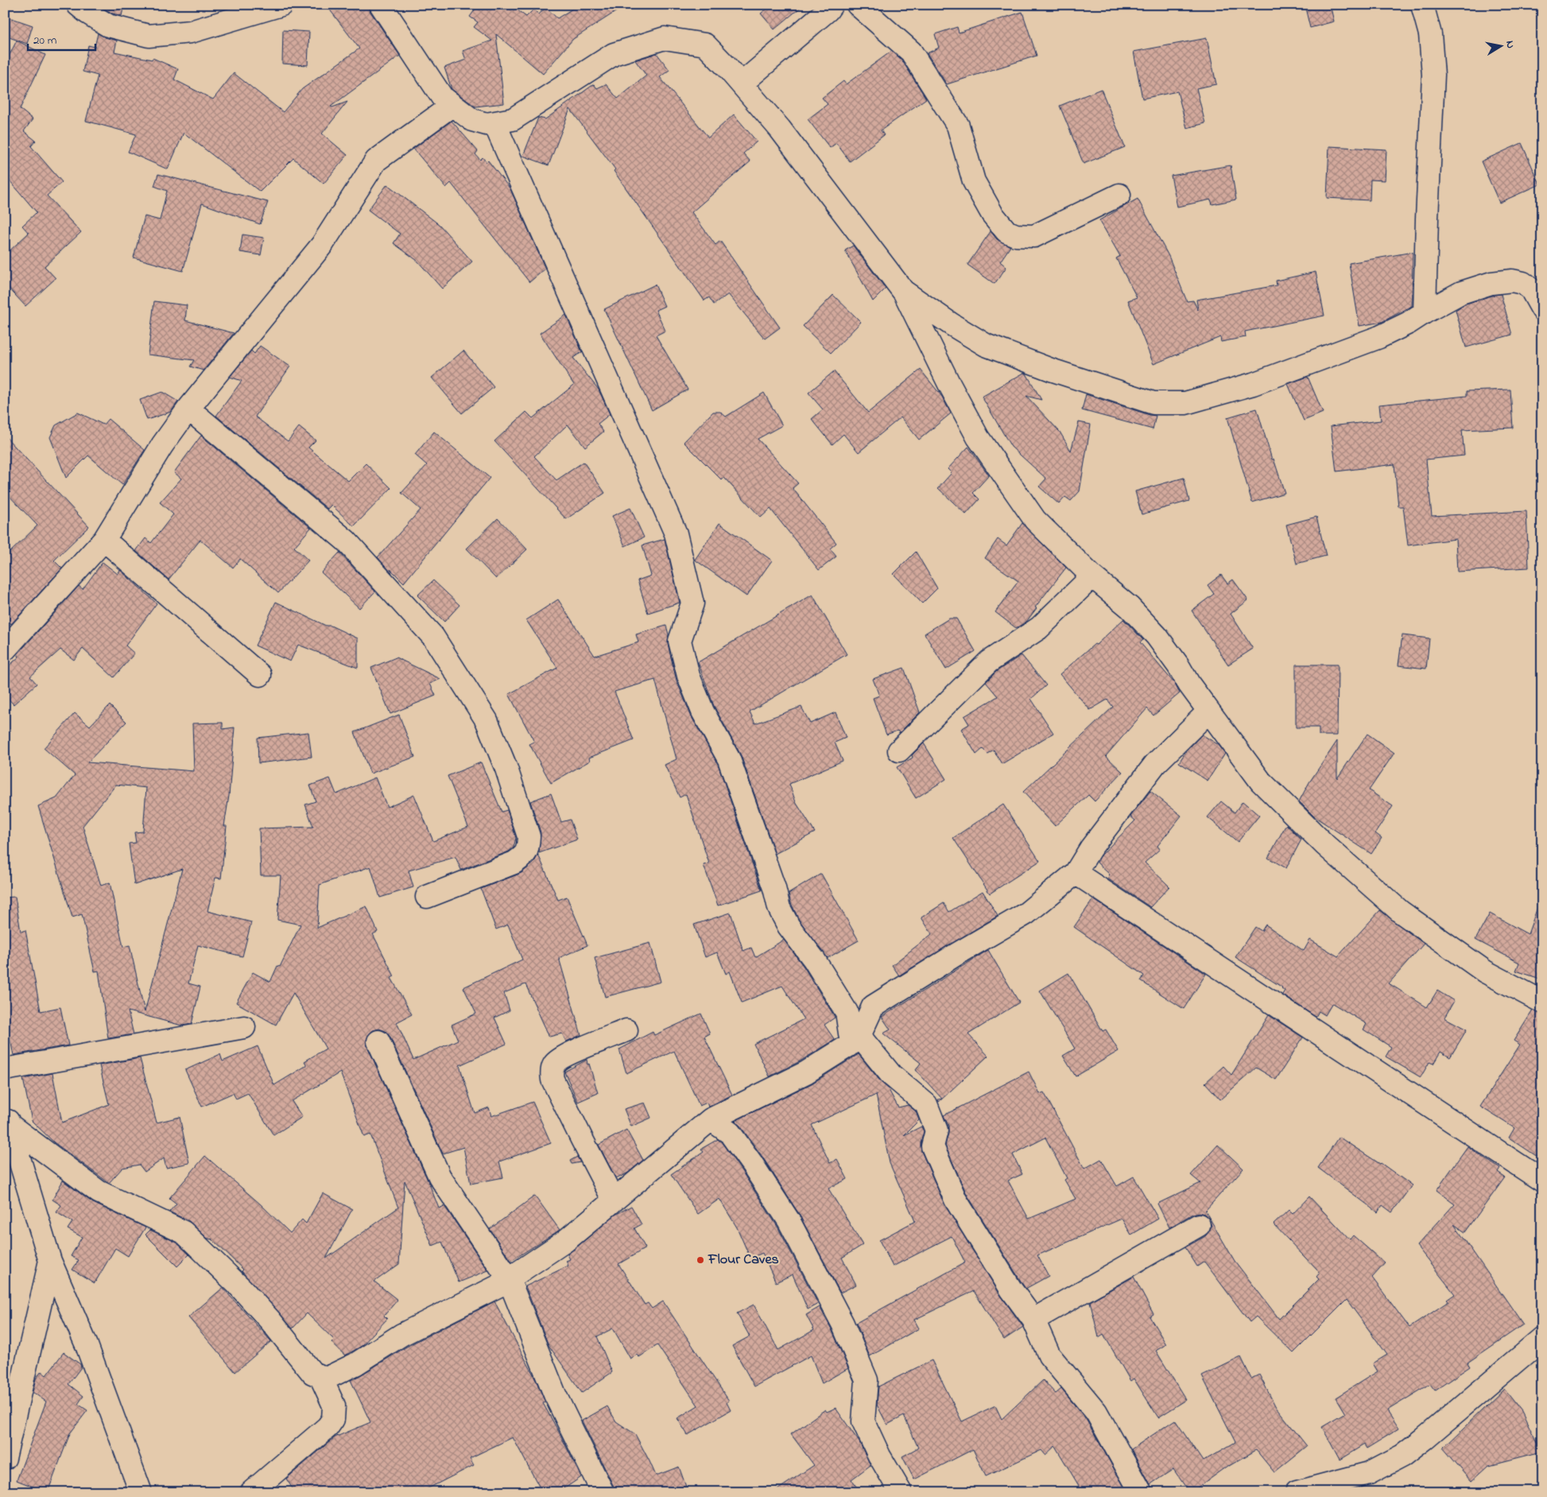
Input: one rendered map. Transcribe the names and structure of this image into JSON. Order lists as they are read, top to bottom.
{
  "places": ["Flour Caves"],
  "scale_bar": "20 m",
  "north": "right"
}
